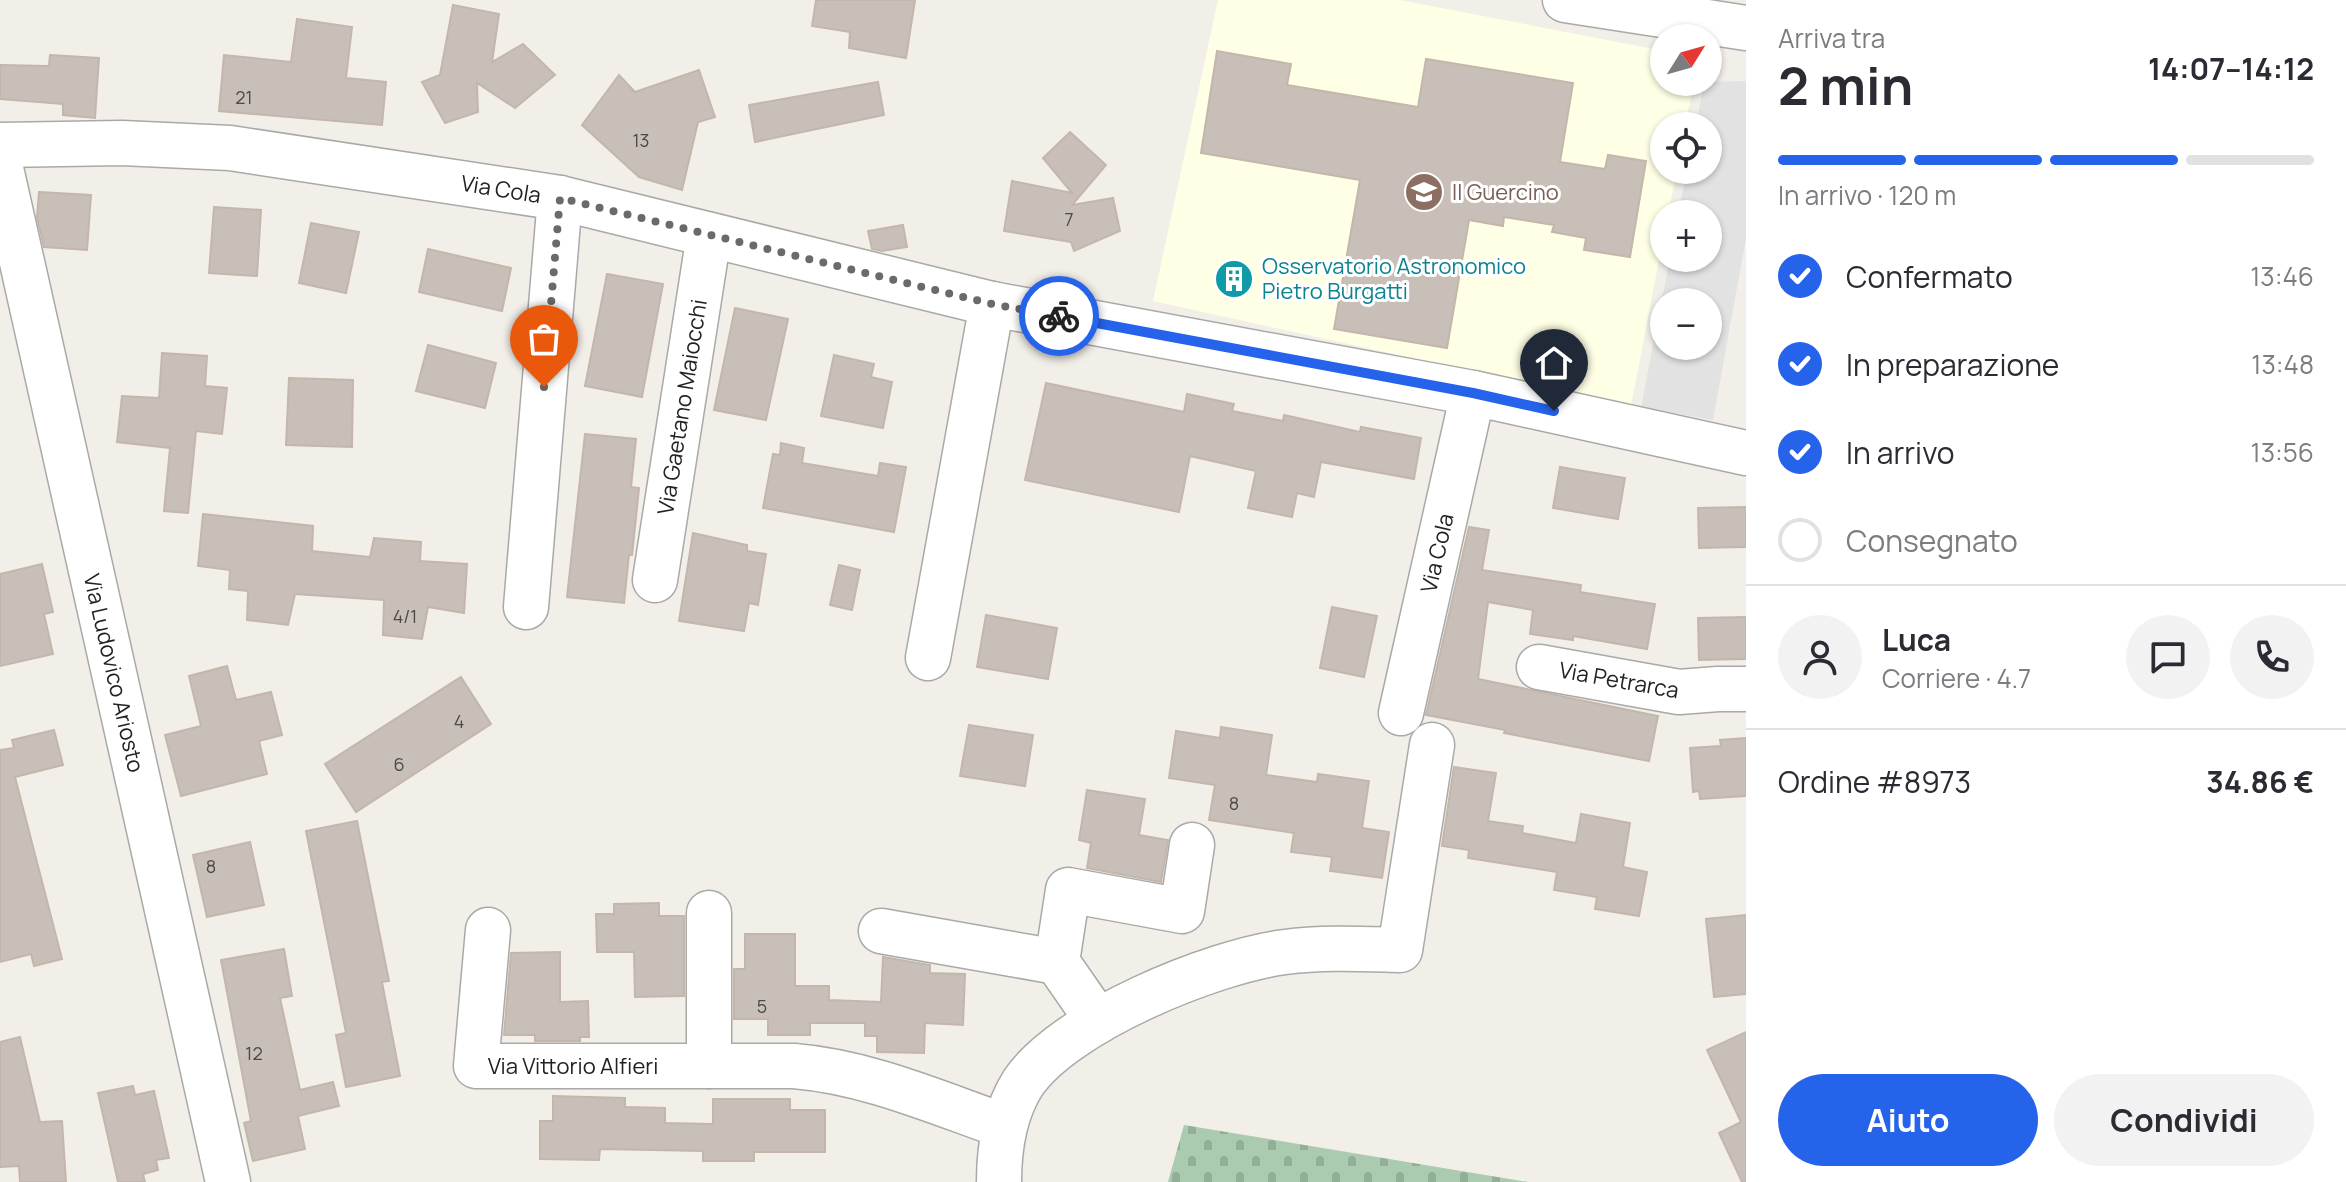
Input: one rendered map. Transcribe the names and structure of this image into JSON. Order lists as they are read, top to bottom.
{
  "streets": {
    "street": [
      "Via Cola",
      "Via Gaetano Maiocchi",
      "Via Ludovico Ariosto",
      "Via Petrarca",
      "Via Vittorio Alfieri"
    ]
  },
  "crossings": [
    ["Via Cola", "Via Gaetano Maiocchi"]
  ],
  "places": {
    "school or university": ["Il Guercino"],
    "building": ["Osservatorio Astronomico Pietro Burgatti"]
  },
  "house_numbers": [
    "21",
    "13",
    "7",
    "4/1",
    "4",
    "6",
    "8",
    "8",
    "5",
    "12"
  ],
  "north": "top right",
  "page": {
    "heading": ["2 min", "Arriva tra", "14:07–14:12"],
    "panel": [
      "Luca",
      "Corriere · 4.7",
      "Ordine #8973",
      "34.86 €"
    ],
    "map_buttons": ["+", "−"],
    "bar": "In arrivo · 120 m",
    "list": [
      ["Confermato", "13:46"],
      ["In preparazione", "13:48"],
      ["In arrivo", "13:56"],
      "Consegnato"
    ],
    "buttons": ["Aiuto", "Condividi"]
  }
}
